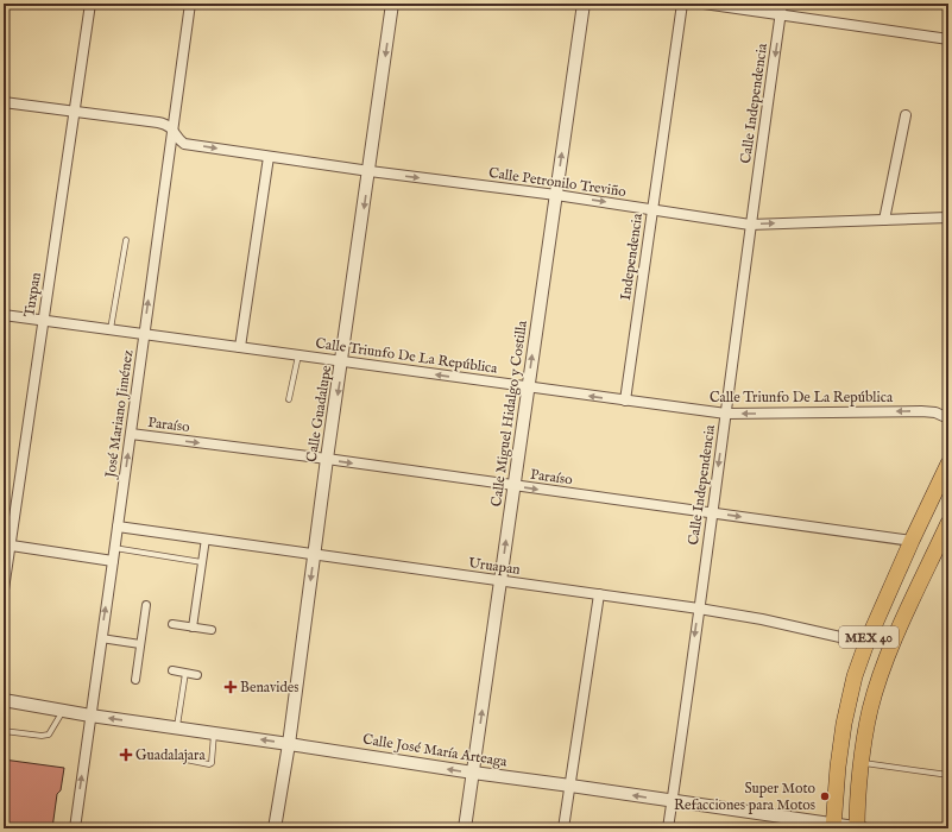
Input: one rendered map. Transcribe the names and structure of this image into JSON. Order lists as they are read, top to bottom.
{
  "streets": {
    "main road": ["MEX 40"],
    "street": [
      "Calle Independencia",
      "Calle Petronilo Treviño",
      "Independencia",
      "Tuxpan",
      "Calle Triunfo De La República",
      "José Mariano Jiménez",
      "Calle Guadalupe",
      "Calle Miguel Hidalgo y Costilla",
      "Paraíso",
      "Uruapan",
      "Calle José María Arteaga"
    ]
  },
  "crossings": [
    ["Calle Independencia", "Calle Petronilo Treviño"],
    ["Calle Independencia", "Calle Triunfo De La República"],
    ["Calle Independencia", "Paraíso"],
    ["Calle Independencia", "Uruapan"],
    ["Calle Independencia", "Calle José María Arteaga"],
    ["Calle Petronilo Treviño", "Independencia"],
    ["Calle Petronilo Treviño", "José Mariano Jiménez"],
    ["Calle Petronilo Treviño", "Calle Guadalupe"],
    ["Calle Petronilo Treviño", "Calle Miguel Hidalgo y Costilla"],
    ["Independencia", "Calle Triunfo De La República"],
    ["Tuxpan", "Calle Triunfo De La República"],
    ["Calle Triunfo De La República", "José Mariano Jiménez"],
    ["Calle Triunfo De La República", "Calle Guadalupe"],
    ["Calle Triunfo De La República", "Calle Miguel Hidalgo y Costilla"],
    ["José Mariano Jiménez", "Paraíso"],
    ["José Mariano Jiménez", "Uruapan"],
    ["José Mariano Jiménez", "Calle José María Arteaga"],
    ["Calle Guadalupe", "Paraíso"],
    ["Calle Guadalupe", "Uruapan"],
    ["Calle Guadalupe", "Calle José María Arteaga"],
    ["Calle Miguel Hidalgo y Costilla", "Paraíso"],
    ["Calle Miguel Hidalgo y Costilla", "Uruapan"],
    ["Calle Miguel Hidalgo y Costilla", "Calle José María Arteaga"],
    ["Paraíso", "MEX 40"],
    ["Uruapan", "MEX 40"],
    ["MEX 40", "Calle José María Arteaga"]
  ],
  "one_way": [
    "Calle Independencia",
    "Calle Petronilo Treviño",
    "Calle Triunfo De La República",
    "José Mariano Jiménez",
    "Calle Guadalupe",
    "Calle Miguel Hidalgo y Costilla",
    "Paraíso",
    "Calle José María Arteaga"
  ],
  "places": {
    "health": ["Benavides", "Guadalajara"],
    "other": ["Super Moto Refacciones para Motos"]
  }
}
